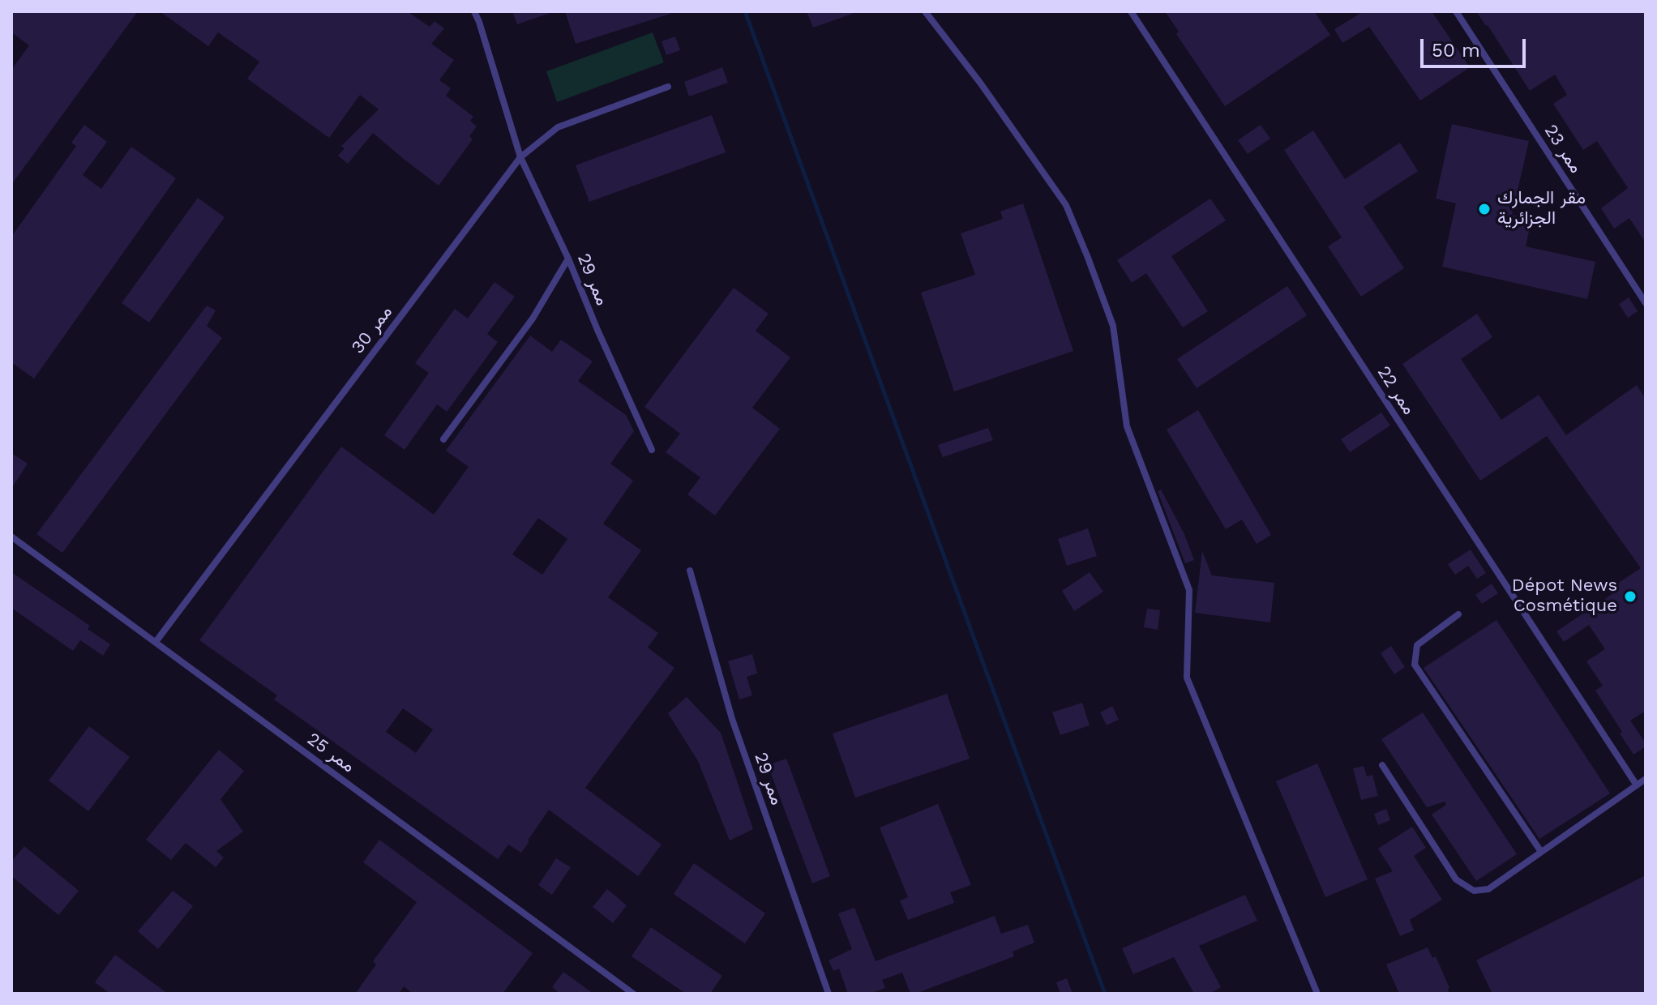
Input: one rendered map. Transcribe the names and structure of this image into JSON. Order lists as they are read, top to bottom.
{
  "streets": {
    "lane": [
      "ممر 23",
      "ممر 29",
      "ممر 30",
      "ممر 22",
      "ممر 25"
    ]
  },
  "crossings": [
    ["ممر 29", "ممر 30"],
    ["ممر 30", "ممر 25"]
  ],
  "places": ["مقر الجمارك الجزائرية", "Dépot News Cosmétique"],
  "scale_bar": "50 m"
}
